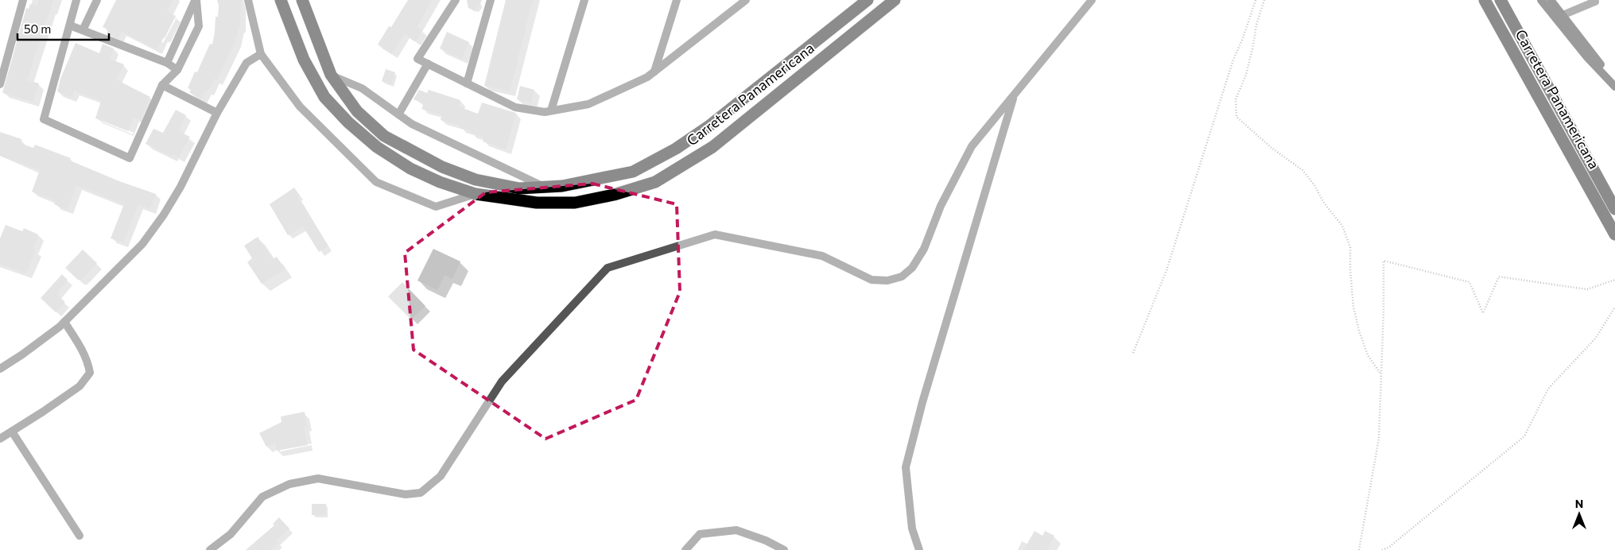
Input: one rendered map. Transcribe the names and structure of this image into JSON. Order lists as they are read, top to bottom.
{
  "streets": {
    "highway": ["Carretera Panamericana"]
  },
  "scale_bar": "50 m",
  "north": "top"
}
